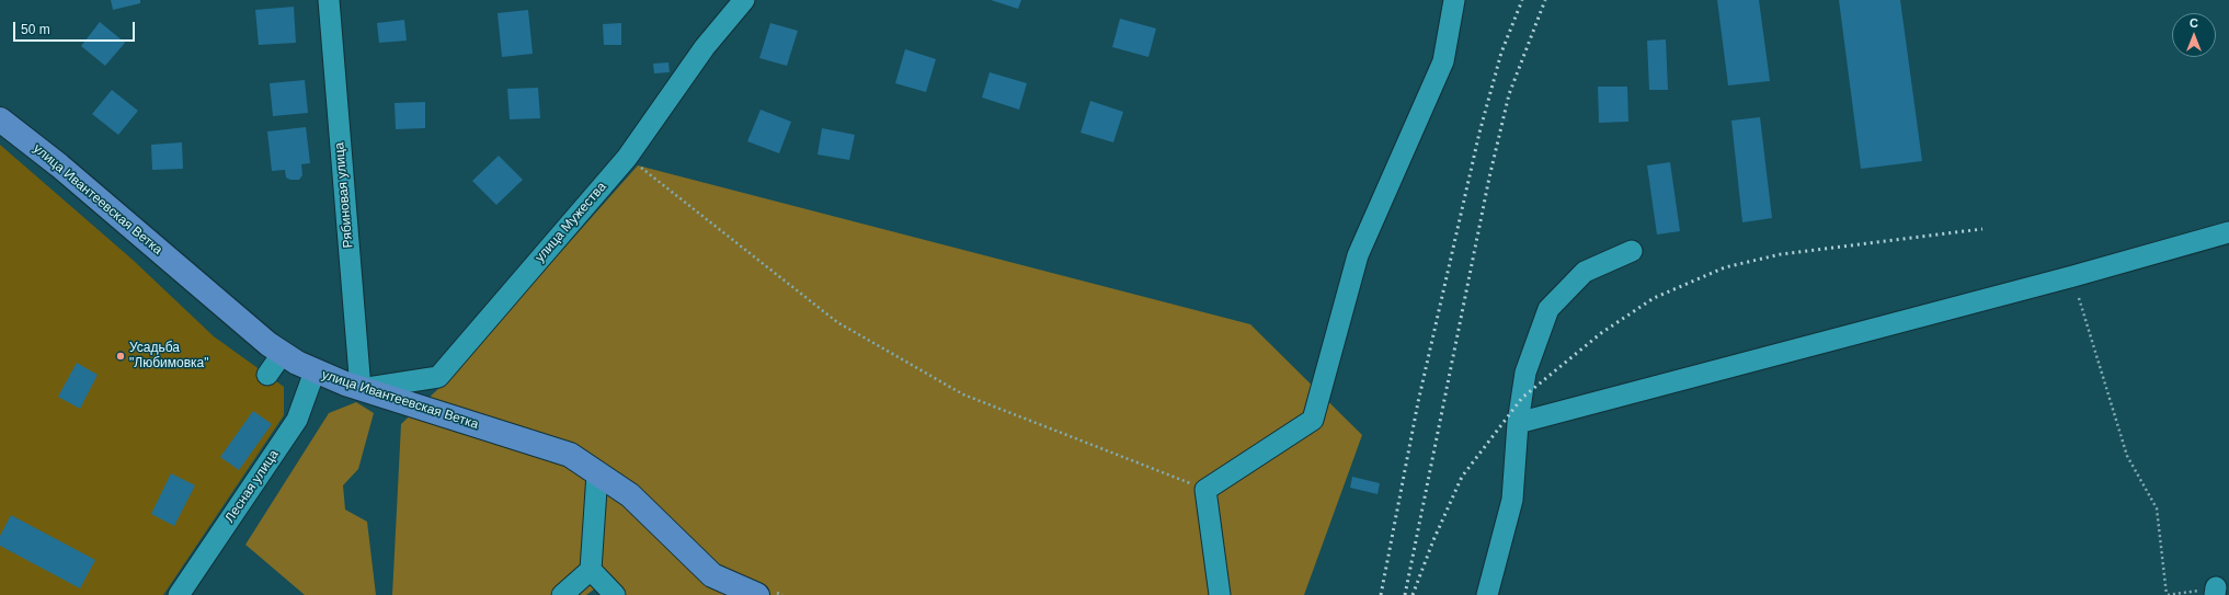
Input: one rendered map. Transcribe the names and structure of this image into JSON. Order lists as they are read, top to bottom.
{
  "streets": {
    "main road": ["улица Ивантеевская Ветка"],
    "street": ["Рябиновая улица", "улица Мужества", "Лесная улица"]
  },
  "crossings": [
    ["Рябиновая улица", "улица Ивантеевская Ветка"],
    ["Рябиновая улица", "улица Мужества"],
    ["улица Ивантеевская Ветка", "улица Мужества"],
    ["улица Ивантеевская Ветка", "Лесная улица"]
  ],
  "places": ["Усадьба \"Любимовка\""],
  "scale_bar": "50 m",
  "north": "top"
}
